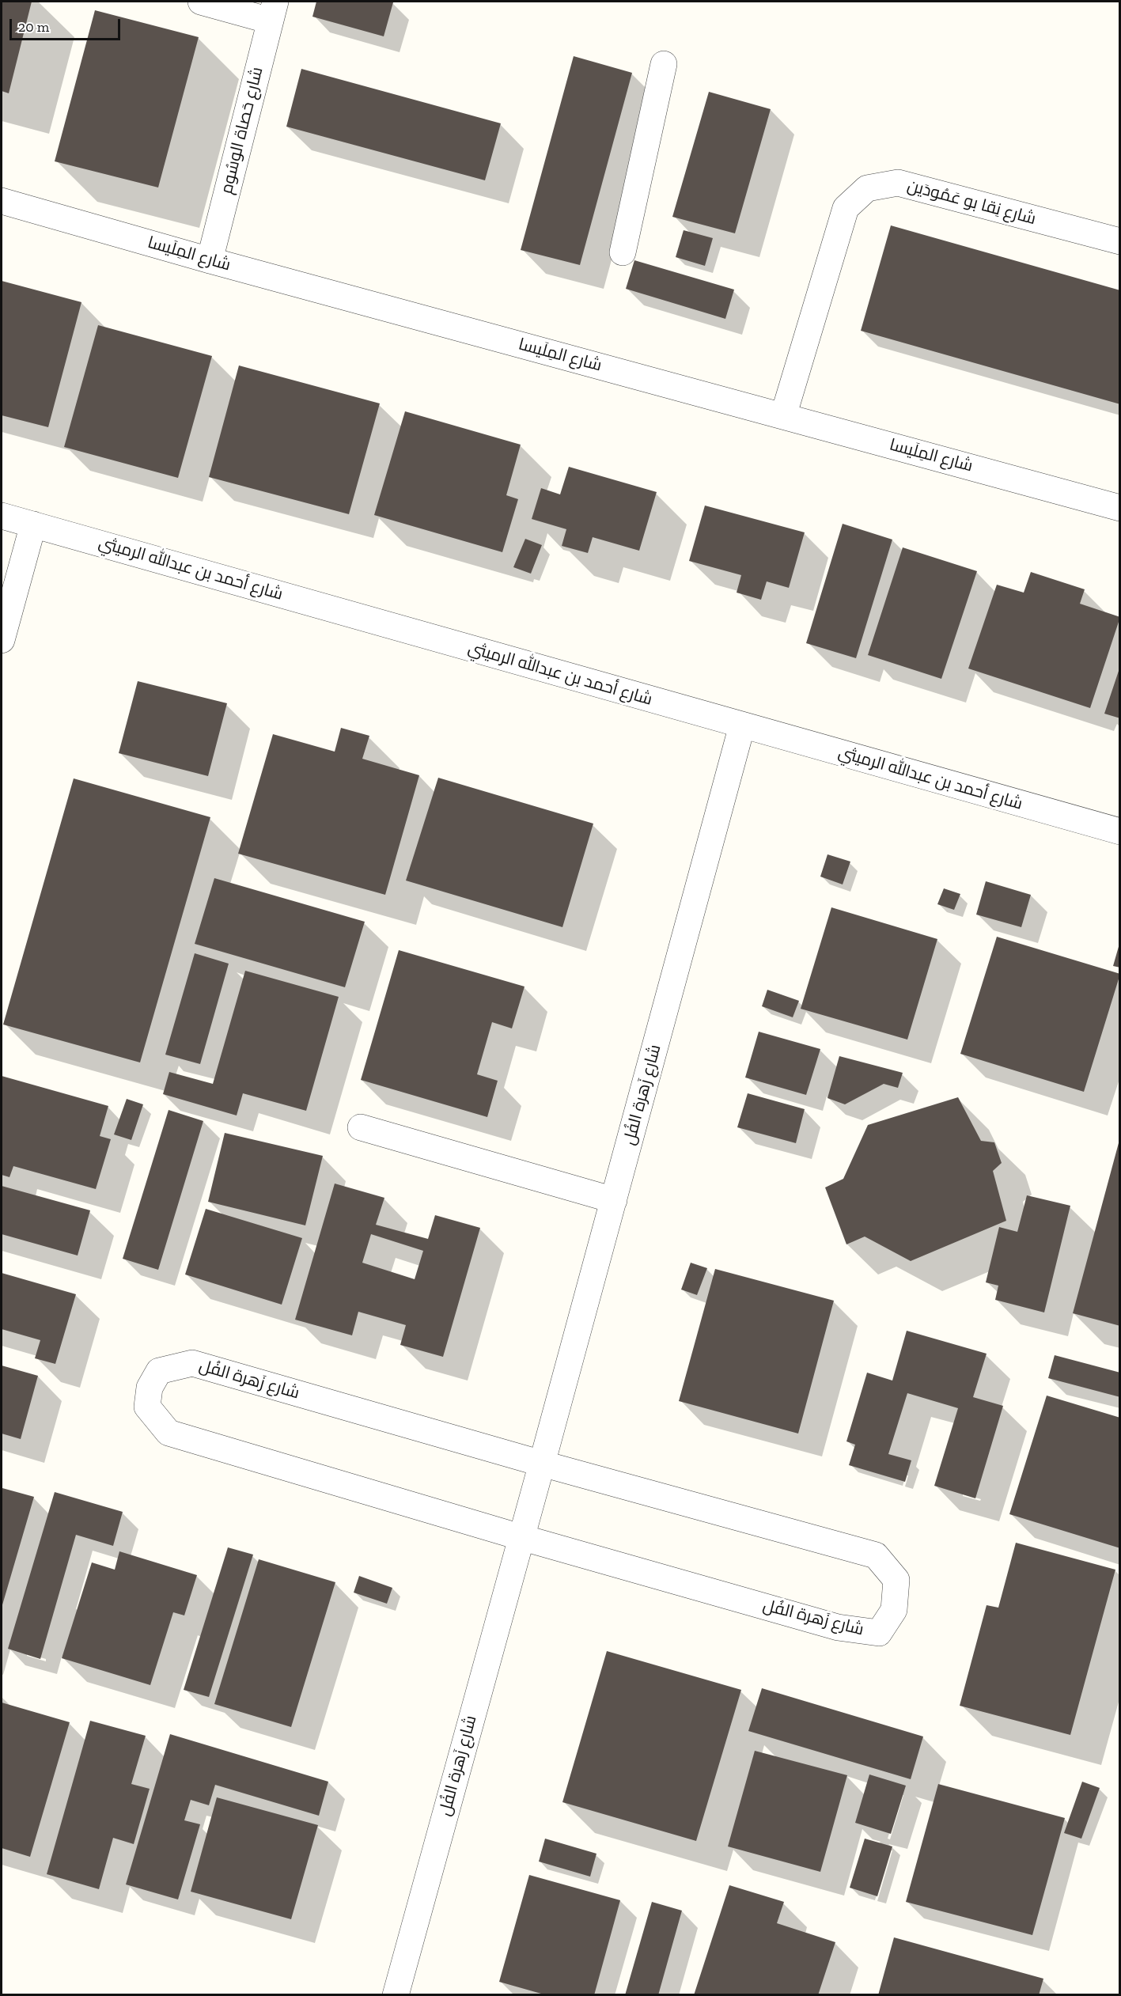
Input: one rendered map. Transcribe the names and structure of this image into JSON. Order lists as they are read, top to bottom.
{
  "streets": {
    "street": [
      "شارع حَصاة الوسُوم",
      "شارع نِقا بو عَمُودَين",
      "شارع المِلَيسا",
      "شارع أحمد بن عبدالله الرميثي",
      "شارع زَهرة الفُل"
    ]
  },
  "crossings": [
    ["شارع حَصاة الوسُوم", "شارع المِلَيسا"],
    ["شارع نِقا بو عَمُودَين", "شارع المِلَيسا"],
    ["شارع أحمد بن عبدالله الرميثي", "شارع زَهرة الفُل"]
  ],
  "scale_bar": "20 m"
}
